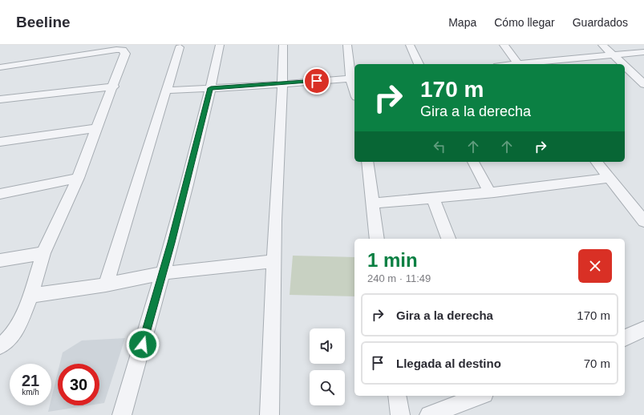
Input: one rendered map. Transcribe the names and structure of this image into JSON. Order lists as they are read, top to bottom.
{
  "page": {
    "header": "Beeline",
    "nav": ["Mapa", "Cómo llegar", "Guardados"],
    "turn": ["170 m", "Gira a la derecha"],
    "heading": ["1 min", "240 m · 11:49"],
    "list": [
      {
        "name": "Gira a la derecha",
        "value": "170 m"
      },
      {
        "name": "Llegada al destino",
        "value": "70 m"
      }
    ],
    "speed": "21 km/h",
    "limit": "30"
  }
}
